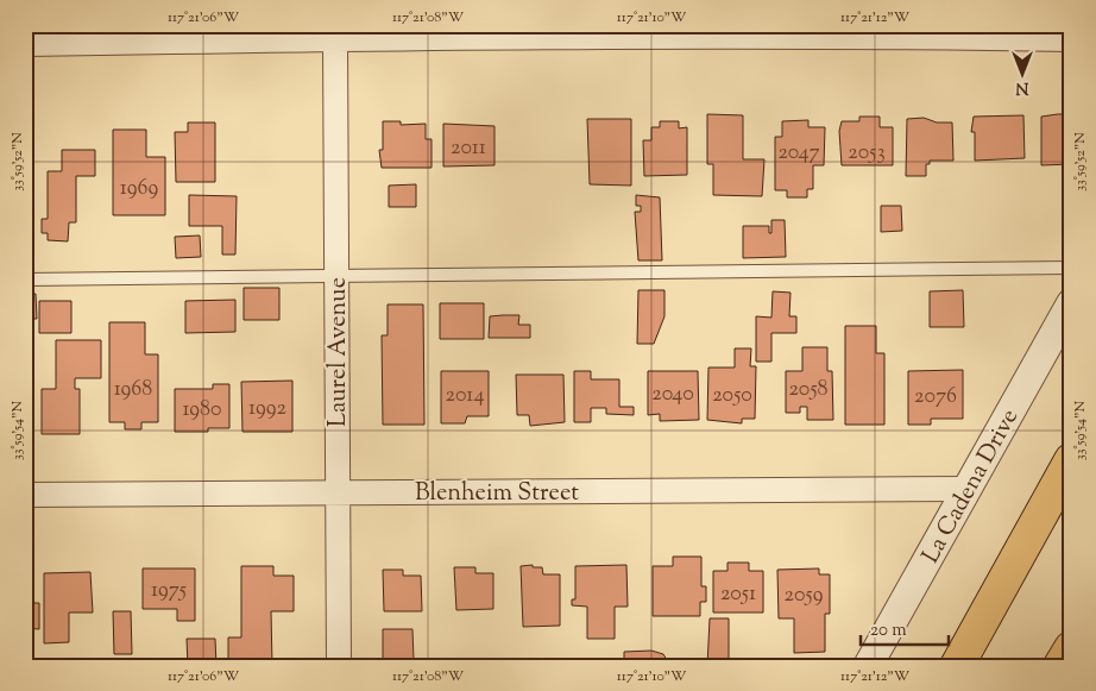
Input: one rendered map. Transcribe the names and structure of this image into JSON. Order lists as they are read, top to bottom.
{
  "streets": {
    "street": ["Laurel Avenue", "La Cadena Drive", "Blenheim Street"]
  },
  "crossings": [
    ["Laurel Avenue", "Blenheim Street"],
    ["La Cadena Drive", "Blenheim Street"]
  ],
  "house_numbers": [
    "2011",
    "2047",
    "2053",
    "1969",
    "1968",
    "2058",
    "2040",
    "2014",
    "2050",
    "2076",
    "1992",
    "1980",
    "1975",
    "2051",
    "2059"
  ],
  "scale_bar": "20 m",
  "north": "bottom",
  "coordinates": [
    "117°21'06\"W",
    "117°21'08\"W",
    "117°21'10\"W",
    "117°21'12\"W",
    "33°59'52\"N",
    "33°59'54\"N"
  ]
}
